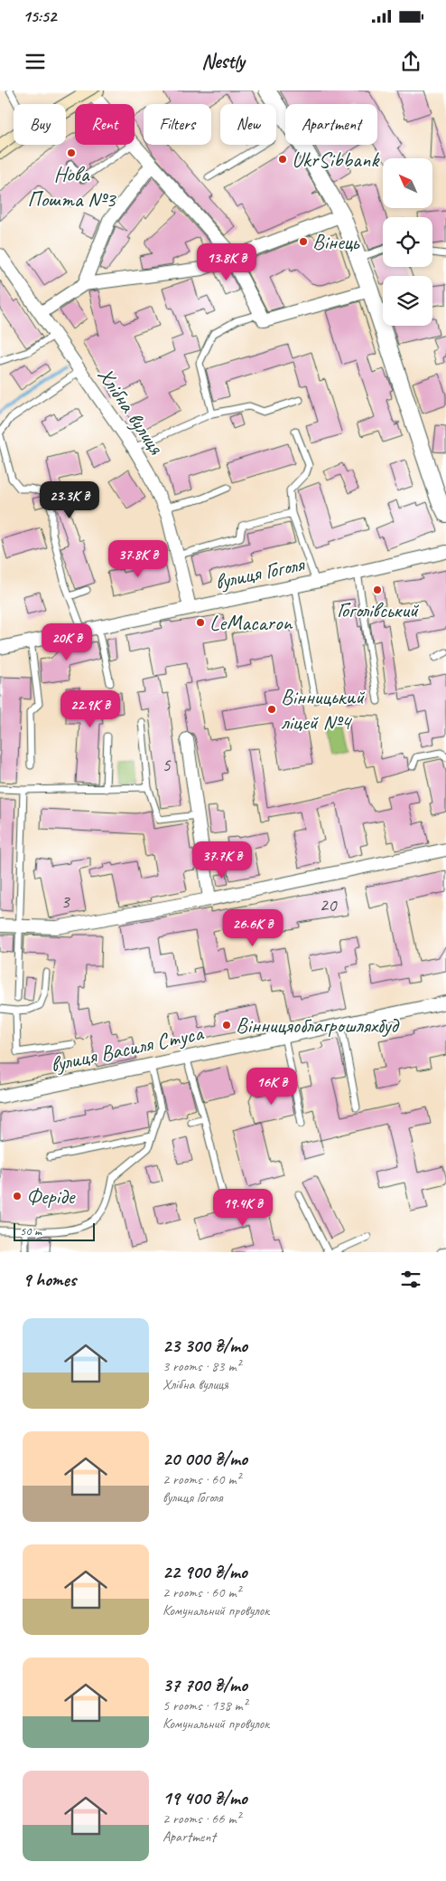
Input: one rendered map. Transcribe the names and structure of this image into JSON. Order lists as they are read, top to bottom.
{
  "streets": {
    "street": ["Хлібна вулиця", "вулиця Гоголя", "вулиця Василя Стуса"]
  },
  "crossings": [
    ["Хлібна вулиця", "вулиця Гоголя"]
  ],
  "places": [
    "Нова Пошта №3",
    "UkrSibbank",
    "Вінець",
    "Гоголівський",
    "LeMacaron",
    "Вінницький ліцей №4",
    "Вінницяоблагрошляхбуд",
    "Феріде"
  ],
  "house_numbers": ["5", "3", "20"],
  "scale_bar": "50 m",
  "north": "top left",
  "page": {
    "status": "15:52",
    "header": "Nestly",
    "chip": [
      "Buy",
      "Rent",
      "Filters",
      "New",
      "Apartment"
    ],
    "price": [
      "13.8K ₴",
      "23.3K ₴",
      "37.8K ₴",
      "20K ₴",
      "22.9K ₴",
      "37.7K ₴",
      "26.6K ₴",
      "16K ₴",
      "19.4K ₴"
    ],
    "scale": "50 m",
    "heading": "9 homes",
    "list": [
      {
        "name": "23 300 ₴/mo",
        "note": "3 rooms · 83 m² · Хлібна вулиця"
      },
      {
        "name": "20 000 ₴/mo",
        "note": "2 rooms · 60 m² · вулиця Гоголя"
      },
      {
        "name": "22 900 ₴/mo",
        "note": "2 rooms · 60 m² · Комунальний провулок"
      },
      {
        "name": "37 700 ₴/mo",
        "note": "5 rooms · 138 m² · Комунальний провулок"
      },
      {
        "name": "19 400 ₴/mo",
        "note": "2 rooms · 66 m² · Apartment"
      }
    ]
  }
}
